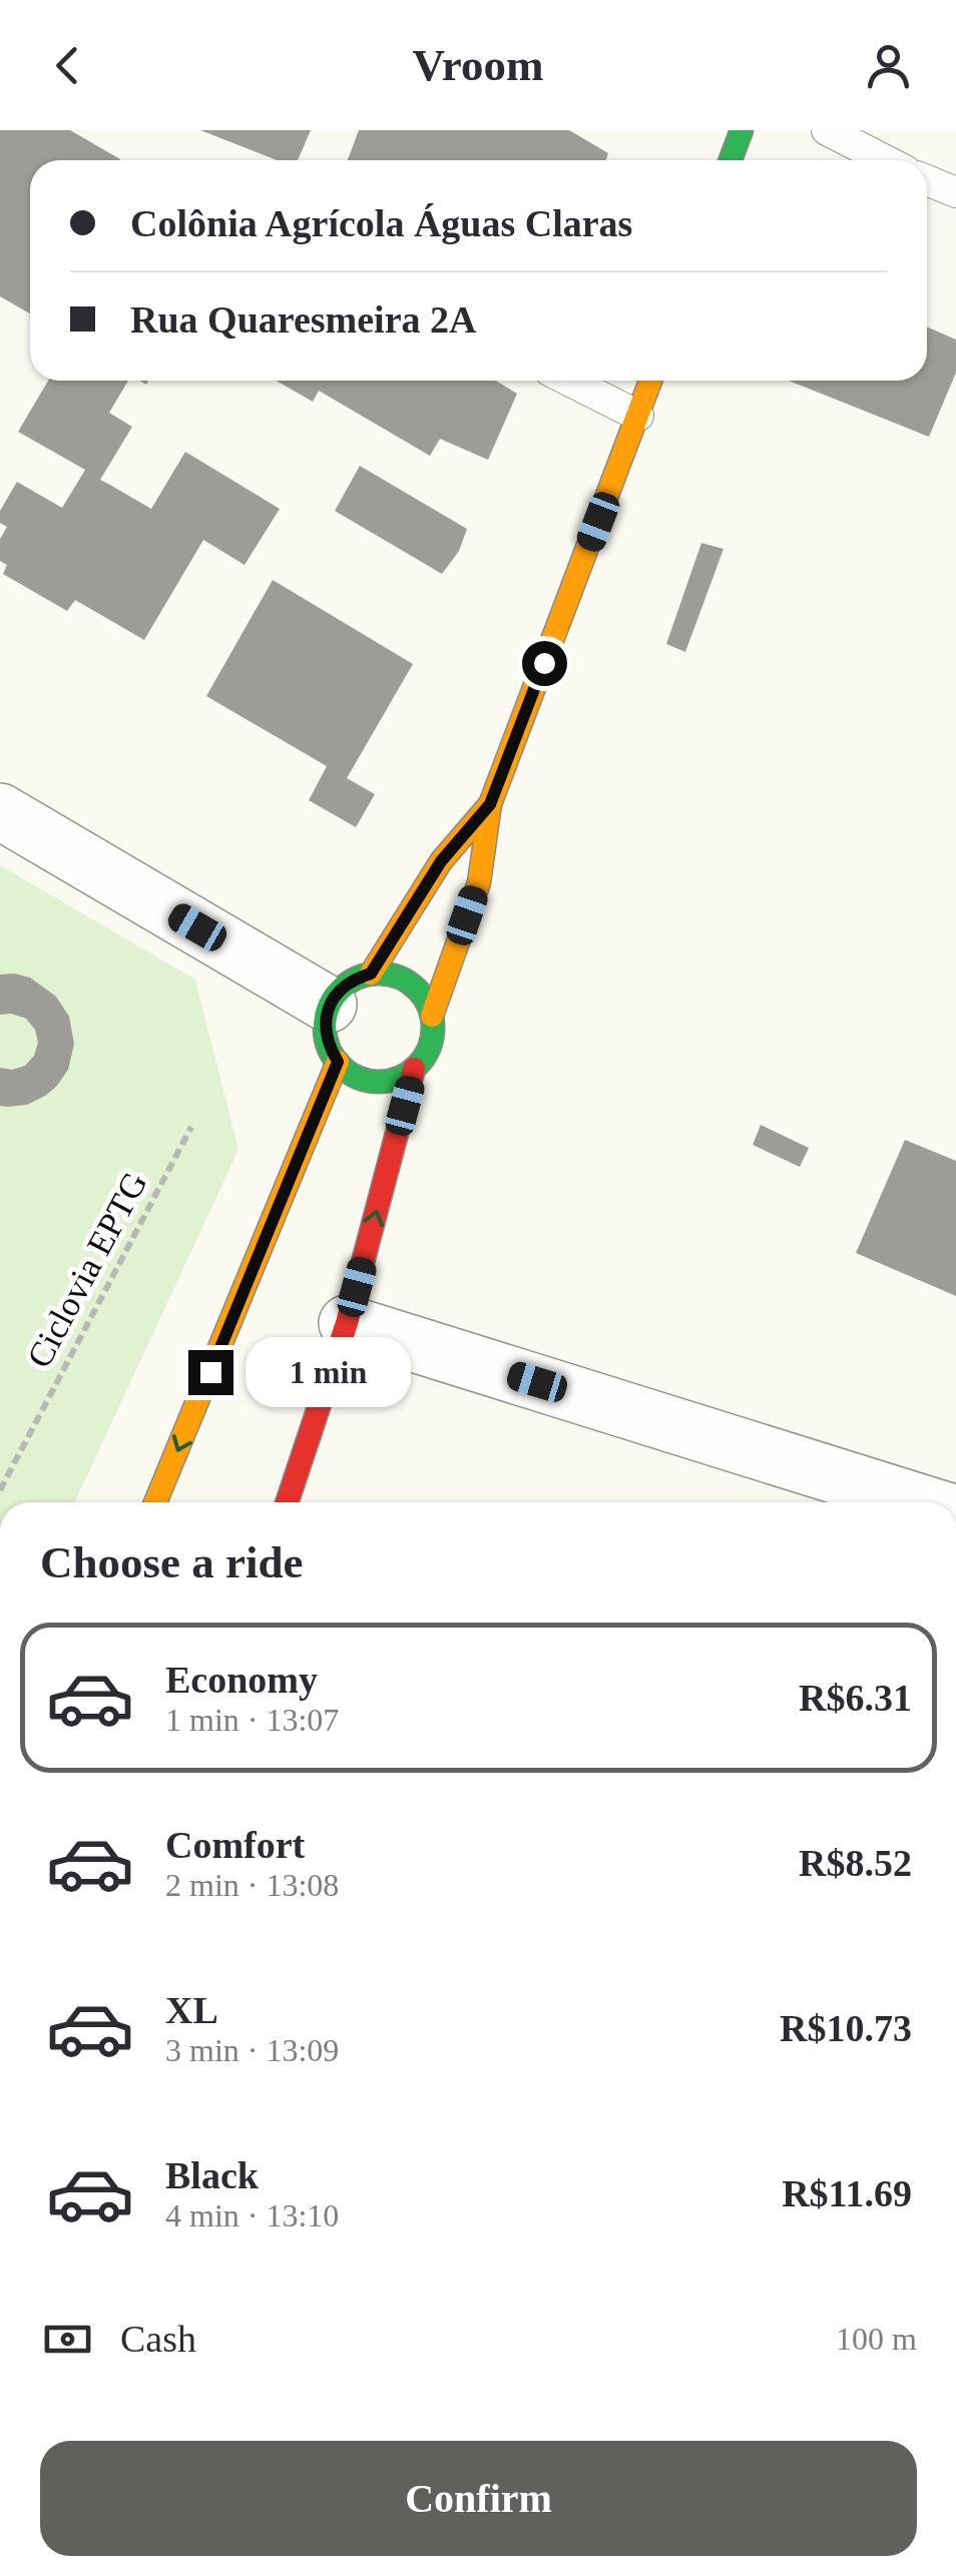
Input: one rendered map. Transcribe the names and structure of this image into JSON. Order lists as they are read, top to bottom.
{
  "streets": {
    "path": ["Ciclovia EPTG"]
  },
  "page": {
    "header": "Vroom",
    "banner": ["Colônia Agrícola Águas Claras", "Rua Quaresmeira 2A"],
    "bubble": "1 min",
    "heading": "Choose a ride",
    "list": [
      {
        "name": "Economy",
        "note": "1 min · 13:07",
        "value": "R$6.31"
      },
      {
        "name": "Comfort",
        "note": "2 min · 13:08",
        "value": "R$8.52"
      },
      {
        "name": "XL",
        "note": "3 min · 13:09",
        "value": "R$10.73"
      },
      {
        "name": "Black",
        "note": "4 min · 13:10",
        "value": "R$11.69"
      }
    ],
    "pay": ["Cash", "100 m"],
    "buttons": "Confirm"
  }
}
